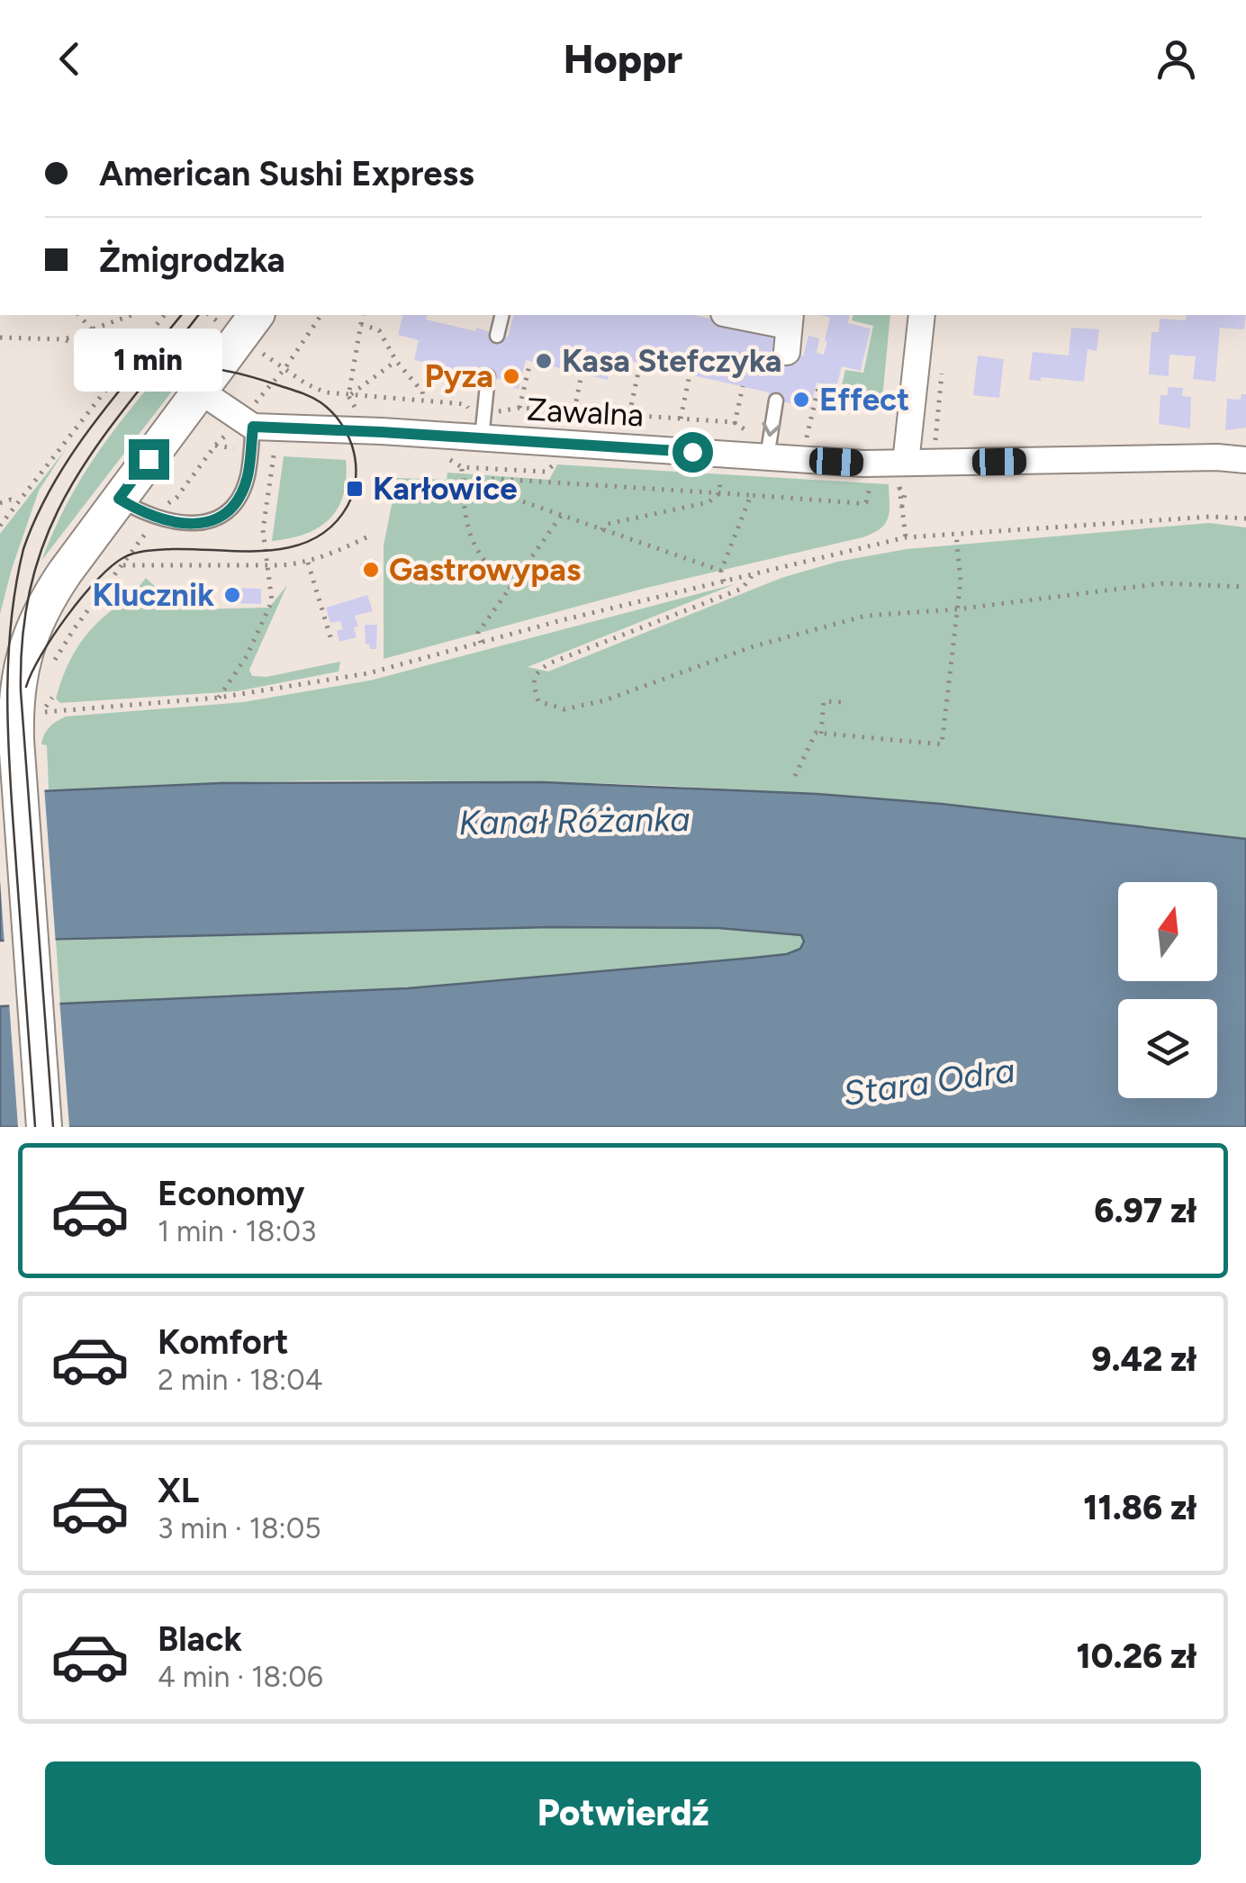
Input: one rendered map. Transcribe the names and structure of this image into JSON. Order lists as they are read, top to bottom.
{
  "streets": {
    "street": ["Zawalna"]
  },
  "water": ["Kanał Różanka", "Stara Odra"],
  "places": {
    "other": [
      "Kasa Stefczyka",
      "Pyza",
      "Effect",
      "Gastrowypas",
      "Klucznik"
    ],
    "transit": ["Karłowice"]
  },
  "north": "top",
  "page": {
    "header": "Hoppr",
    "banner": ["American Sushi Express", "Żmigrodzka"],
    "bubble": "1 min",
    "list": [
      {
        "name": "Economy",
        "note": "1 min · 18:03",
        "value": "6.97 zł"
      },
      {
        "name": "Komfort",
        "note": "2 min · 18:04",
        "value": "9.42 zł"
      },
      {
        "name": "XL",
        "note": "3 min · 18:05",
        "value": "11.86 zł"
      },
      {
        "name": "Black",
        "note": "4 min · 18:06",
        "value": "10.26 zł"
      }
    ],
    "buttons": "Potwierdź"
  }
}
